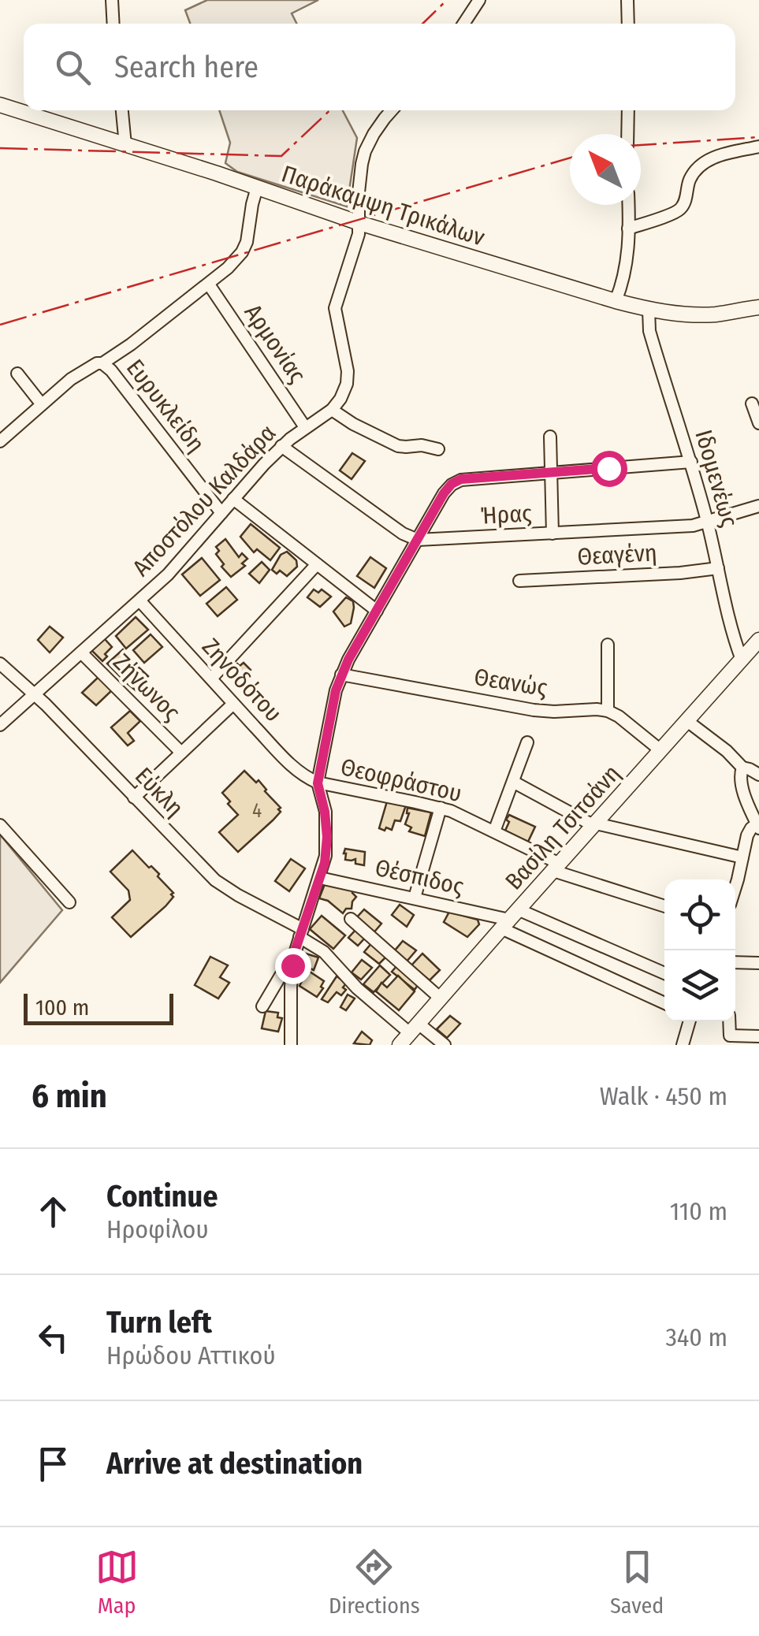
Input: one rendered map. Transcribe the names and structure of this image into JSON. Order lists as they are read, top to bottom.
{
  "streets": {
    "main road": ["Παράκαμψη Τρικάλων", "Βασίλη Τσιτσάνη"],
    "street": [
      "Αρμονίας",
      "Ευρυκλείδη",
      "Ιδομενέως",
      "Αποστόλου Καλδάρα",
      "Ήρας",
      "Θεαγένη",
      "Ζηνοδότου",
      "Θεανώς",
      "Ζήνωνος",
      "Θεοφράστου",
      "Εύκλη",
      "Θέσπιδος"
    ]
  },
  "crossings": [
    ["Παράκαμψη Τρικάλων", "Ιδομενέως"],
    ["Αρμονίας", "Αποστόλου Καλδάρα"],
    ["Ευρυκλείδη", "Αποστόλου Καλδάρα"],
    ["Ιδομενέως", "Ήρας"],
    ["Ιδομενέως", "Θεαγένη"],
    ["Ιδομενέως", "Βασίλη Τσιτσάνη"],
    ["Αποστόλου Καλδάρα", "Ζηνοδότου"],
    ["Αποστόλου Καλδάρα", "Ζήνωνος"],
    ["Αποστόλου Καλδάρα", "Εύκλη"],
    ["Ζηνοδότου", "Θεοφράστου"],
    ["Θεοφράστου", "Βασίλη Τσιτσάνη"],
    ["Εύκλη", "Βασίλη Τσιτσάνη"],
    ["Βασίλη Τσιτσάνη", "Θέσπιδος"]
  ],
  "house_numbers": ["4"],
  "scale_bar": "100 m",
  "north": "top left",
  "page": {
    "search": "Search here",
    "scale": "100 m",
    "heading": ["6 min", "Walk · 450 m"],
    "list": [
      ["Continue", "Ηροφίλου", "110 m"],
      ["Turn left", "Ηρώδου Αττικού", "340 m"],
      "Arrive at destination"
    ],
    "nav": ["Map", "Directions", "Saved"]
  }
}
